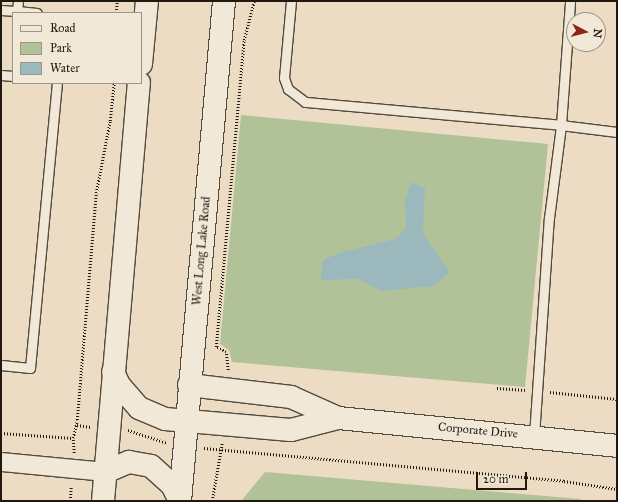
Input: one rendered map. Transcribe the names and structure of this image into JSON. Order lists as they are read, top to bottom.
{
  "streets": {
    "main road": ["West Long Lake Road", "Corporate Drive"]
  },
  "crossings": [
    ["West Long Lake Road", "Corporate Drive"]
  ],
  "legend": ["Road", "Park", "Water"],
  "scale_bar": "20 m",
  "north": "right"
}
